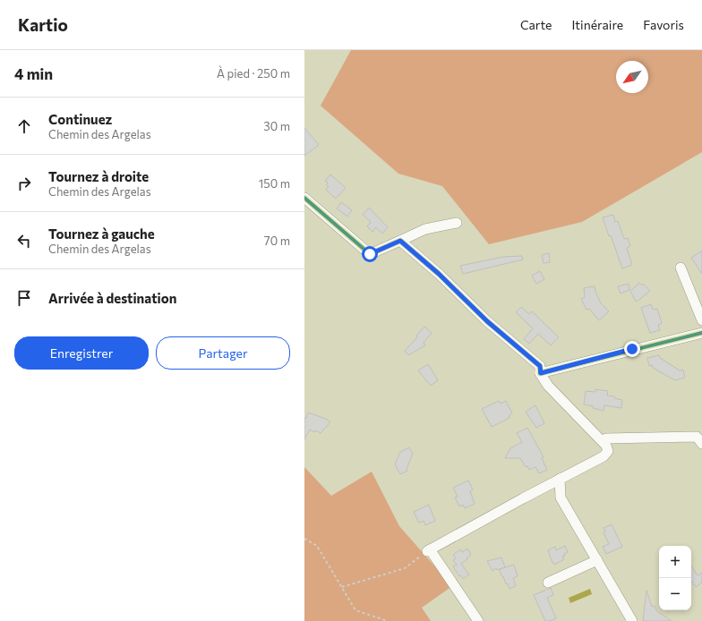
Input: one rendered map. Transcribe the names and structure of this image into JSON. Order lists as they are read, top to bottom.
{
  "north": "bottom left",
  "page": {
    "header": "Kartio",
    "nav": ["Carte", "Itinéraire", "Favoris"],
    "heading": ["4 min", "À pied · 250 m"],
    "list": [
      ["Continuez", "Chemin des Argelas", "30 m"],
      ["Tournez à droite", "Chemin des Argelas", "150 m"],
      ["Tournez à gauche", "Chemin des Argelas", "70 m"],
      "Arrivée à destination"
    ],
    "buttons": ["Enregistrer", "Partager"],
    "map_buttons": ["+", "−"]
  }
}
